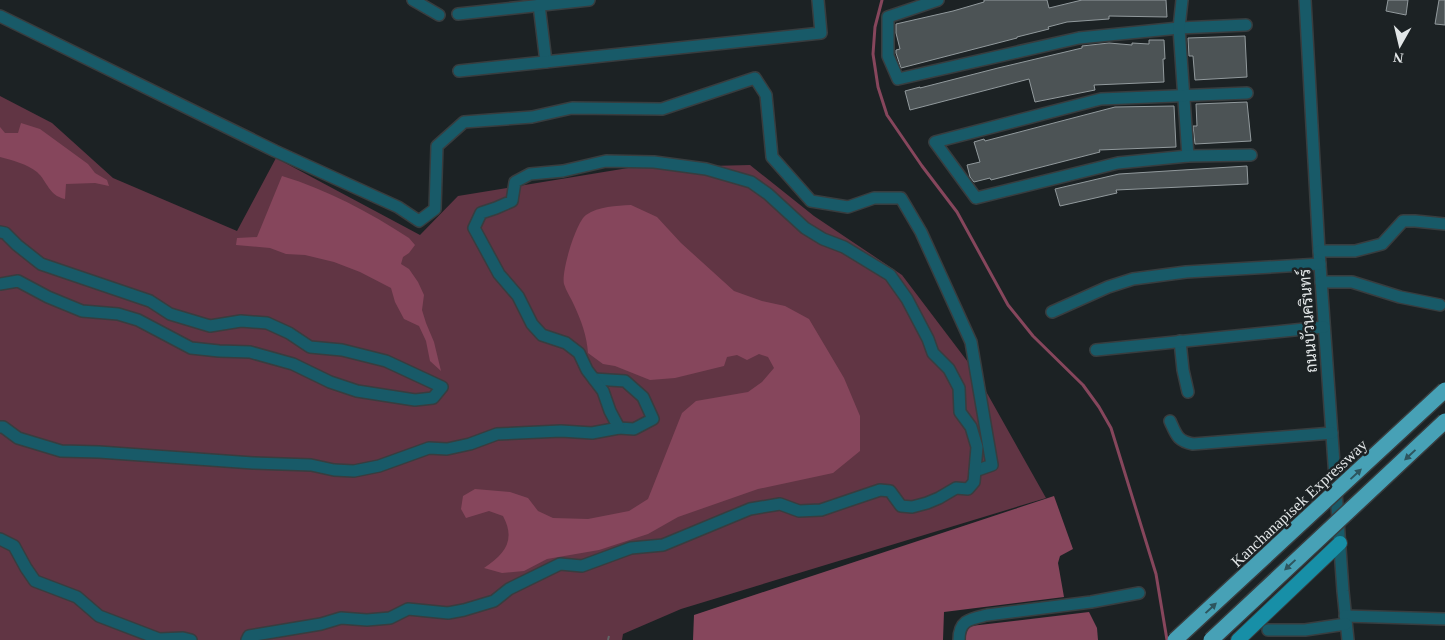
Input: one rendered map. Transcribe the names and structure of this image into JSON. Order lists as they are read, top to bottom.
{
  "streets": {
    "highway": ["Kanchanapisek Expressway"],
    "street": ["ถนนบัวนครินทร์"]
  },
  "north": "bottom"
}
